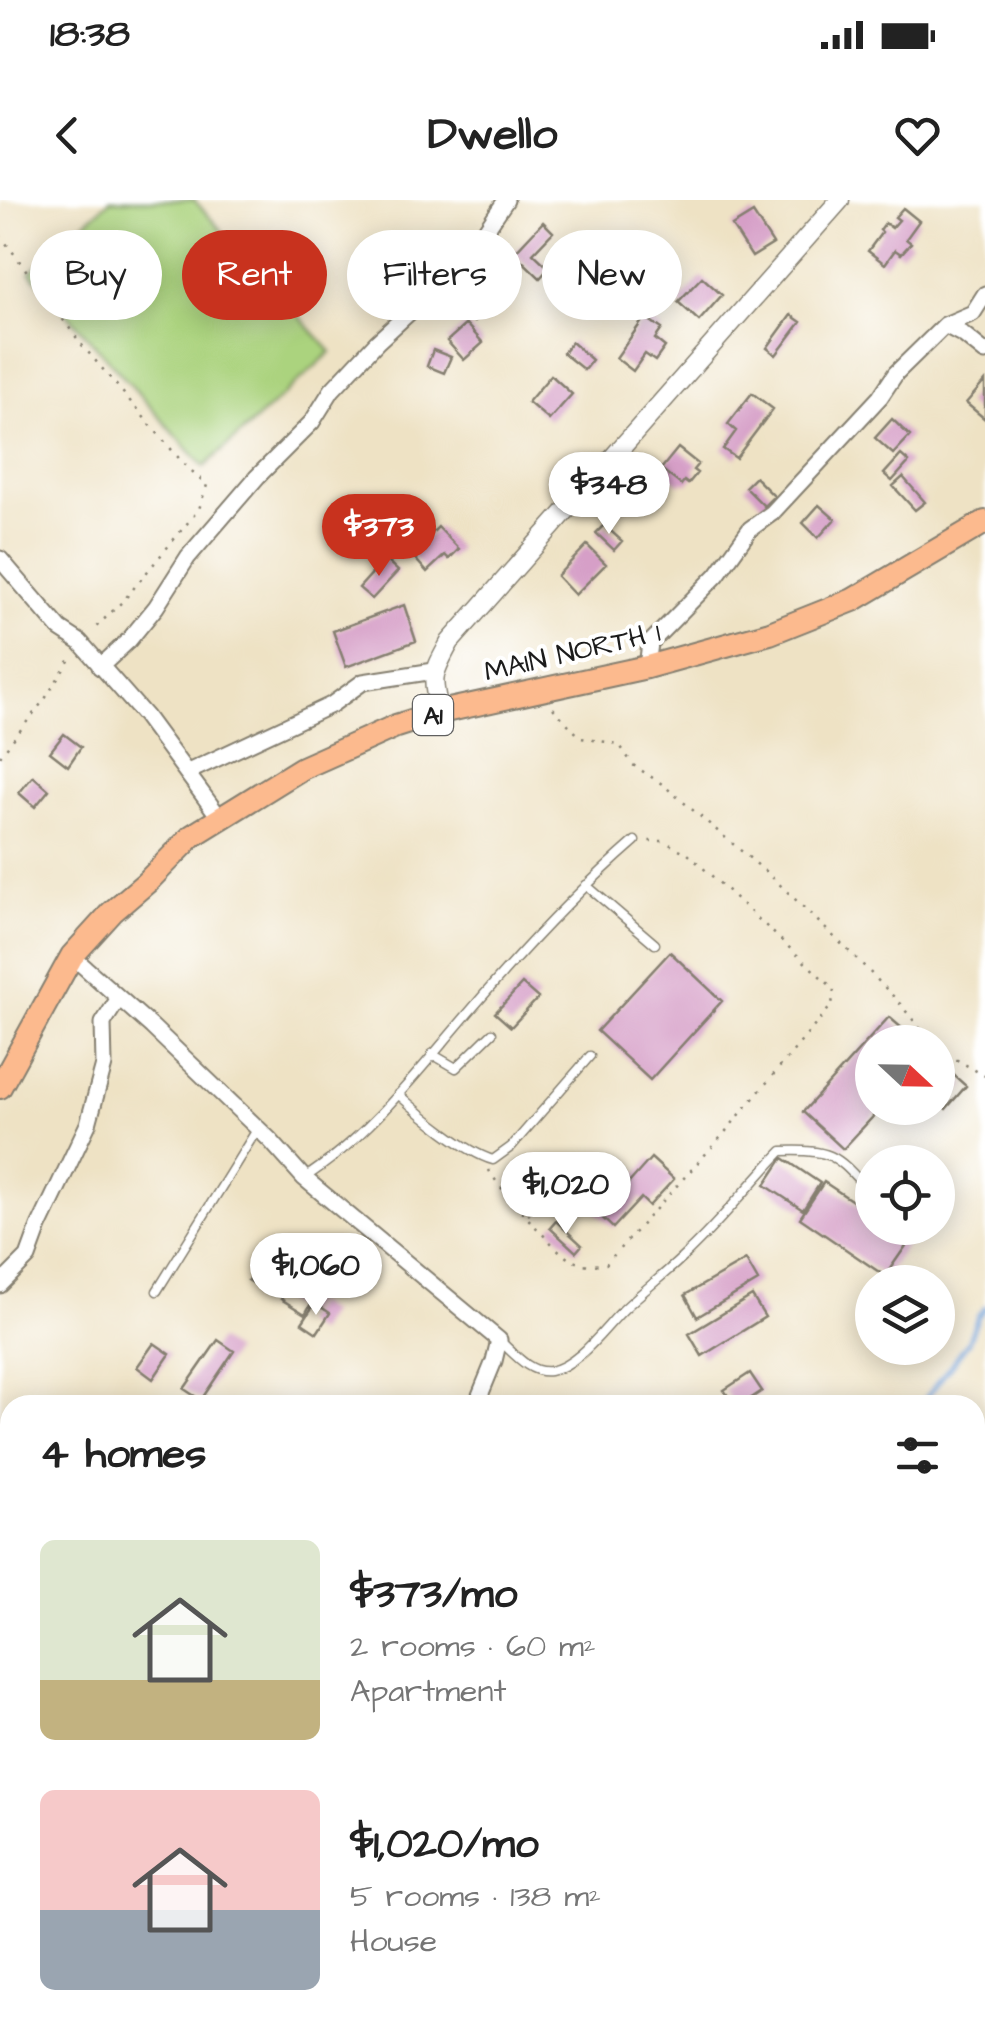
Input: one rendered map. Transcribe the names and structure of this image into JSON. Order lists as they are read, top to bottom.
{
  "streets": {
    "main road": ["MAIN NORTH 1", "A1"]
  },
  "north": "right",
  "page": {
    "status": "18:38",
    "header": "Dwello",
    "chip": [
      "Buy",
      "Rent",
      "Filters",
      "New"
    ],
    "price": [
      "$348",
      "$373",
      "$1,020",
      "$1,060"
    ],
    "heading": "4 homes",
    "list": [
      {
        "name": "$373/mo",
        "note": "2 rooms · 60 m² · Apartment"
      },
      {
        "name": "$1,020/mo",
        "note": "5 rooms · 138 m² · House"
      }
    ]
  }
}
